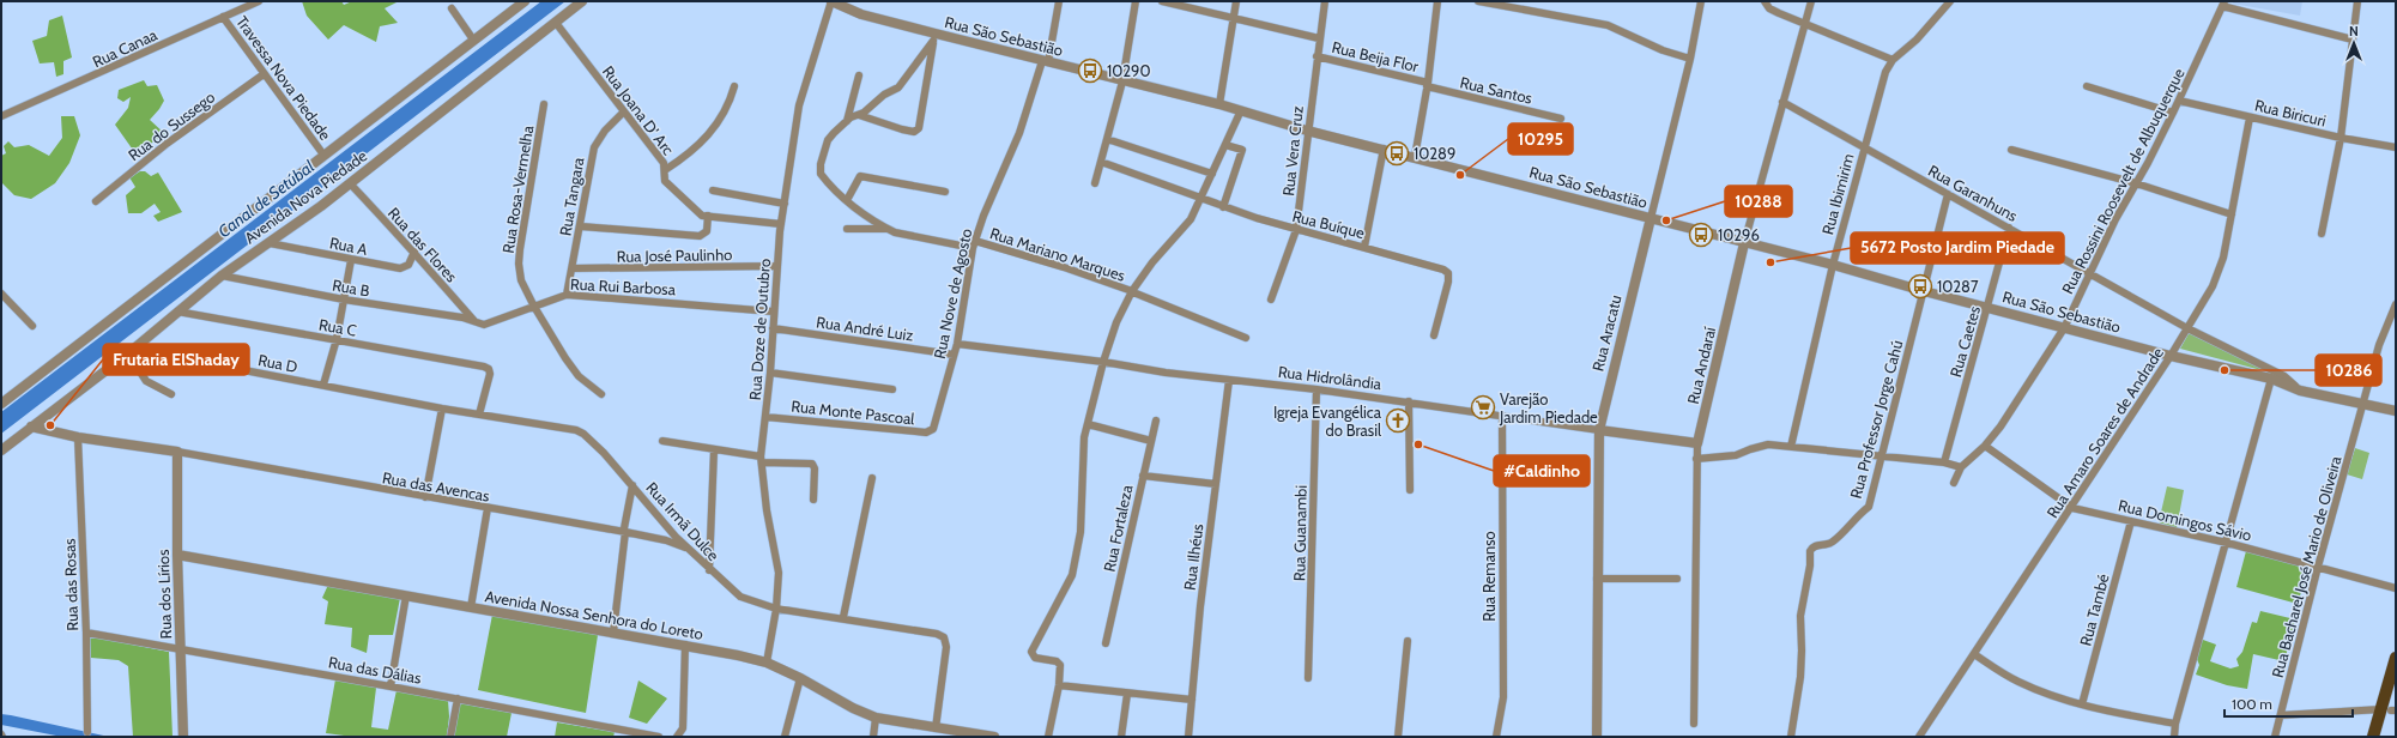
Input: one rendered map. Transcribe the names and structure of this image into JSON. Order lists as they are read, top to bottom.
{
  "streets": {
    "street": [
      "Rua São Sebastião",
      "Rua Canaa",
      "Rua Beija Flor",
      "Travessa Nova Piedade",
      "Rua Santos",
      "Rua Joana D' Arc",
      "Rua Biricuri",
      "Rua do Sussego",
      "Rua Vera Cruz",
      "Rua Rossini Roosevelt de Albuquerque",
      "Rua Rosa-Vermelha",
      "Rua Garanhuns",
      "Rua Ibimirim",
      "Avenida Nova Piedade",
      "Rua Tangara",
      "Rua Buíque",
      "Rua das Flores",
      "Rua A",
      "Rua Mariano Marques",
      "Rua José Paulinho",
      "Rua Rui Barbosa",
      "Rua B",
      "Rua Nove de Agosto",
      "Rua C",
      "Rua André Luiz",
      "Rua Doze de Outubro",
      "Rua Aracatu",
      "Rua Caetes",
      "Rua D",
      "Rua Andaraí",
      "Rua Hidrolândia",
      "Rua Monte Pascoal",
      "Rua Professor Jorge Cahú",
      "Rua Amaro Soares de Andrade",
      "Rua das Avencas",
      "Rua Domingos Sávio",
      "Rua Irmã Dulce",
      "Rua Fortaleza",
      "Rua Guanambi",
      "Rua Ilhéus",
      "Rua Bacharel José Mario de Oliveira",
      "Rua Remanso",
      "Rua das Rosas",
      "Rua dos Lírios",
      "Rua També",
      "Avenida Nossa Senhora do Loreto",
      "Rua das Dálias"
    ]
  },
  "crossings": [
    ["Rua São Sebastião", "Rua Vera Cruz"],
    ["Rua São Sebastião", "Rua Rossini Roosevelt de Albuquerque"],
    ["Rua São Sebastião", "Rua Garanhuns"],
    ["Rua São Sebastião", "Rua Ibimirim"],
    ["Rua São Sebastião", "Rua Nove de Agosto"],
    ["Rua São Sebastião", "Rua Doze de Outubro"],
    ["Rua São Sebastião", "Rua Aracatu"],
    ["Rua São Sebastião", "Rua Caetes"],
    ["Rua São Sebastião", "Rua Andaraí"],
    ["Rua São Sebastião", "Rua Professor Jorge Cahú"],
    ["Rua São Sebastião", "Rua Amaro Soares de Andrade"],
    ["Rua São Sebastião", "Rua Bacharel José Mario de Oliveira"],
    ["Rua Canaa", "Travessa Nova Piedade"],
    ["Rua Beija Flor", "Rua Santos"],
    ["Rua Beija Flor", "Rua Vera Cruz"],
    ["Travessa Nova Piedade", "Rua do Sussego"],
    ["Travessa Nova Piedade", "Avenida Nova Piedade"],
    ["Rua Joana D' Arc", "Avenida Nova Piedade"],
    ["Rua Joana D' Arc", "Rua Tangara"],
    ["Rua Joana D' Arc", "Rua Doze de Outubro"],
    ["Rua Biricuri", "Rua Rossini Roosevelt de Albuquerque"],
    ["Rua Biricuri", "Rua Amaro Soares de Andrade"],
    ["Rua Vera Cruz", "Rua Buíque"],
    ["Rua Rossini Roosevelt de Albuquerque", "Rua Garanhuns"],
    ["Rua Rossini Roosevelt de Albuquerque", "Rua Domingos Sávio"],
    ["Rua Rosa-Vermelha", "Rua Rui Barbosa"],
    ["Rua Garanhuns", "Rua Ibimirim"],
    ["Rua Garanhuns", "Rua Caetes"],
    ["Rua Garanhuns", "Rua Andaraí"],
    ["Rua Garanhuns", "Rua Professor Jorge Cahú"],
    ["Rua Garanhuns", "Rua Amaro Soares de Andrade"],
    ["Avenida Nova Piedade", "Rua das Flores"],
    ["Avenida Nova Piedade", "Rua A"],
    ["Avenida Nova Piedade", "Rua B"],
    ["Avenida Nova Piedade", "Rua C"],
    ["Rua Tangara", "Rua José Paulinho"],
    ["Rua Tangara", "Rua Rui Barbosa"],
    ["Rua das Flores", "Rua A"],
    ["Rua das Flores", "Rua Rui Barbosa"],
    ["Rua das Flores", "Rua B"],
    ["Rua Mariano Marques", "Rua Nove de Agosto"],
    ["Rua José Paulinho", "Rua Doze de Outubro"],
    ["Rua Rui Barbosa", "Rua B"],
    ["Rua Rui Barbosa", "Rua Doze de Outubro"],
    ["Rua Nove de Agosto", "Rua André Luiz"],
    ["Rua Nove de Agosto", "Rua Hidrolândia"],
    ["Rua Nove de Agosto", "Rua Monte Pascoal"],
    ["Rua C", "Rua Irmã Dulce"],
    ["Rua André Luiz", "Rua Doze de Outubro"],
    ["Rua Doze de Outubro", "Rua Monte Pascoal"],
    ["Rua Doze de Outubro", "Rua Irmã Dulce"],
    ["Rua Doze de Outubro", "Avenida Nossa Senhora do Loreto"],
    ["Rua Aracatu", "Rua Hidrolândia"],
    ["Rua D", "Rua Irmã Dulce"],
    ["Rua Andaraí", "Rua Hidrolândia"],
    ["Rua Hidrolândia", "Rua Guanambi"],
    ["Rua Hidrolândia", "Rua Ilhéus"],
    ["Rua Hidrolândia", "Rua Remanso"],
    ["Rua Amaro Soares de Andrade", "Rua Domingos Sávio"],
    ["Rua das Avencas", "Rua Irmã Dulce"],
    ["Rua das Avencas", "Rua dos Lírios"],
    ["Rua Domingos Sávio", "Rua Bacharel José Mario de Oliveira"],
    ["Rua Domingos Sávio", "Rua També"],
    ["Rua Irmã Dulce", "Avenida Nossa Senhora do Loreto"],
    ["Rua das Rosas", "Rua das Dálias"],
    ["Rua dos Lírios", "Avenida Nossa Senhora do Loreto"],
    ["Rua dos Lírios", "Rua das Dálias"]
  ],
  "water": ["Canal de Setúbal"],
  "places": {
    "bus stop": [
      "10290",
      "10289",
      "10296",
      "10287"
    ],
    "other": [
      "10295",
      "10288",
      "5672 Posto Jardim Piedade",
      "10286",
      "Frutaria ElShaday",
      "#Caldinho"
    ],
    "supermarket": ["Varejão Jardim Piedade"],
    "church": ["Igreja Evangélica do Brasil"]
  },
  "scale_bar": "100 m",
  "north": "top"
}
